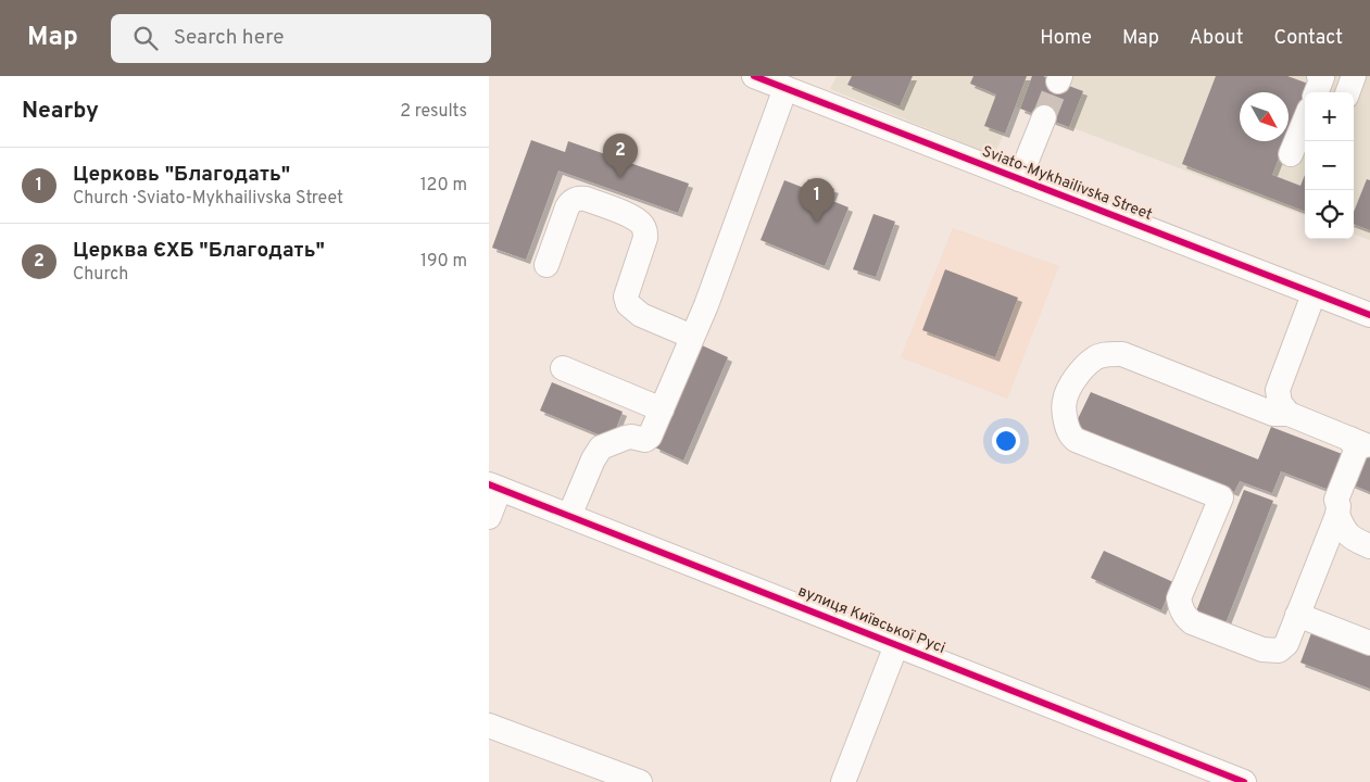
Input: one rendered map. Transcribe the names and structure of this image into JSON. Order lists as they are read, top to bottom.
{
  "streets": {
    "street": ["Sviato-Mykhailivska Street", "вулиця Київської Русі"]
  },
  "north": "bottom right",
  "page": {
    "header": "Map",
    "search": "Search here",
    "nav": [
      "Home",
      "Map",
      "About",
      "Contact"
    ],
    "heading": ["Nearby", "2 results"],
    "map_buttons": ["+", "−"],
    "pins": ["2", "1"],
    "list": [
      {
        "mark": "1",
        "name": "Церковь \"Благодать\"",
        "note": "Church · Sviato-Mykhailivska Street",
        "value": "120 m"
      },
      {
        "mark": "2",
        "name": "Церква ЄХБ \"Благодать\"",
        "note": "Church",
        "value": "190 m"
      }
    ]
  }
}
